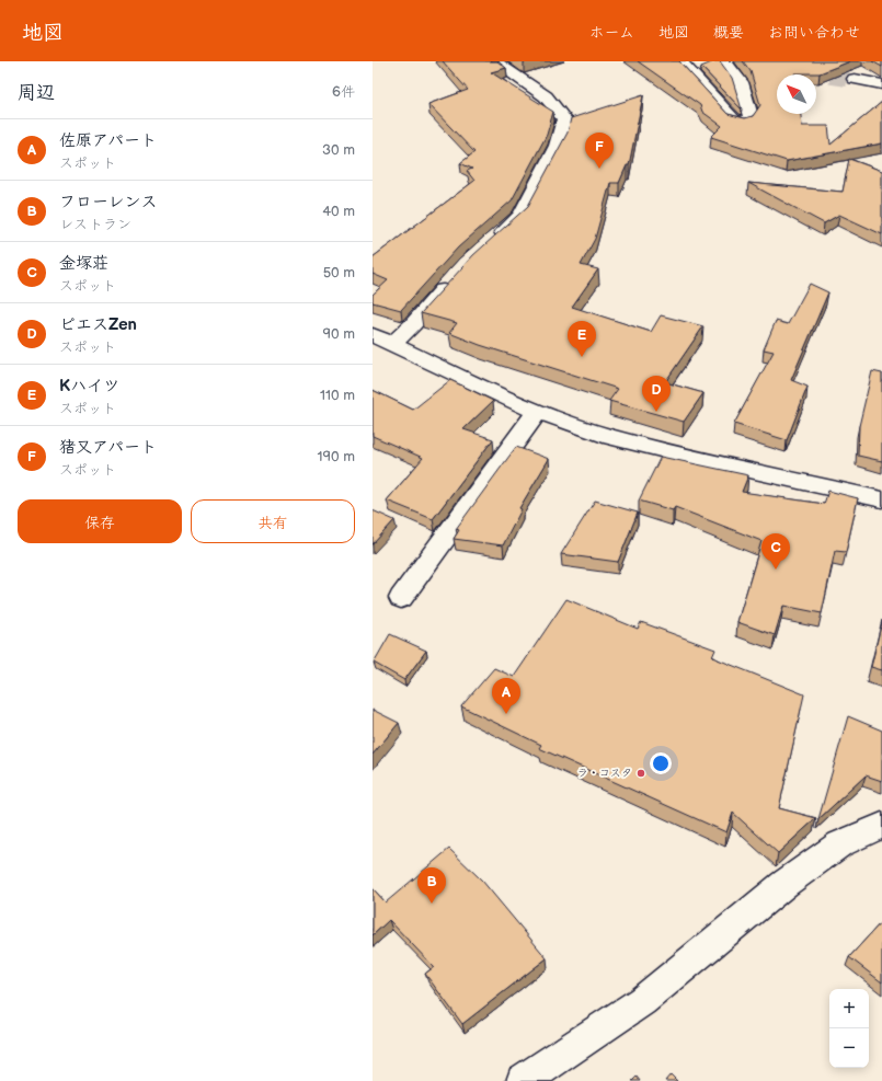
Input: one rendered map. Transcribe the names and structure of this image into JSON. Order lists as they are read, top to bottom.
{
  "places": ["ラ・コスタ"],
  "north": "top left",
  "page": {
    "header": "地図",
    "nav": [
      "ホーム",
      "地図",
      "概要",
      "お問い合わせ"
    ],
    "heading": ["周辺", "6件"],
    "list": [
      {
        "mark": "A",
        "name": "佐原アパート",
        "note": "スポット",
        "value": "30 m"
      },
      {
        "mark": "B",
        "name": "フローレンス",
        "note": "レストラン",
        "value": "40 m"
      },
      {
        "mark": "C",
        "name": "金塚荘",
        "note": "スポット",
        "value": "50 m"
      },
      {
        "mark": "D",
        "name": "ピエスZen",
        "note": "スポット",
        "value": "90 m"
      },
      {
        "mark": "E",
        "name": "Kハイツ",
        "note": "スポット",
        "value": "110 m"
      },
      {
        "mark": "F",
        "name": "猪又アパート",
        "note": "スポット",
        "value": "190 m"
      }
    ],
    "pins": [
      "F",
      "E",
      "D",
      "C",
      "A",
      "B"
    ],
    "buttons": ["保存", "共有"],
    "map_buttons": ["+", "−"]
  }
}
